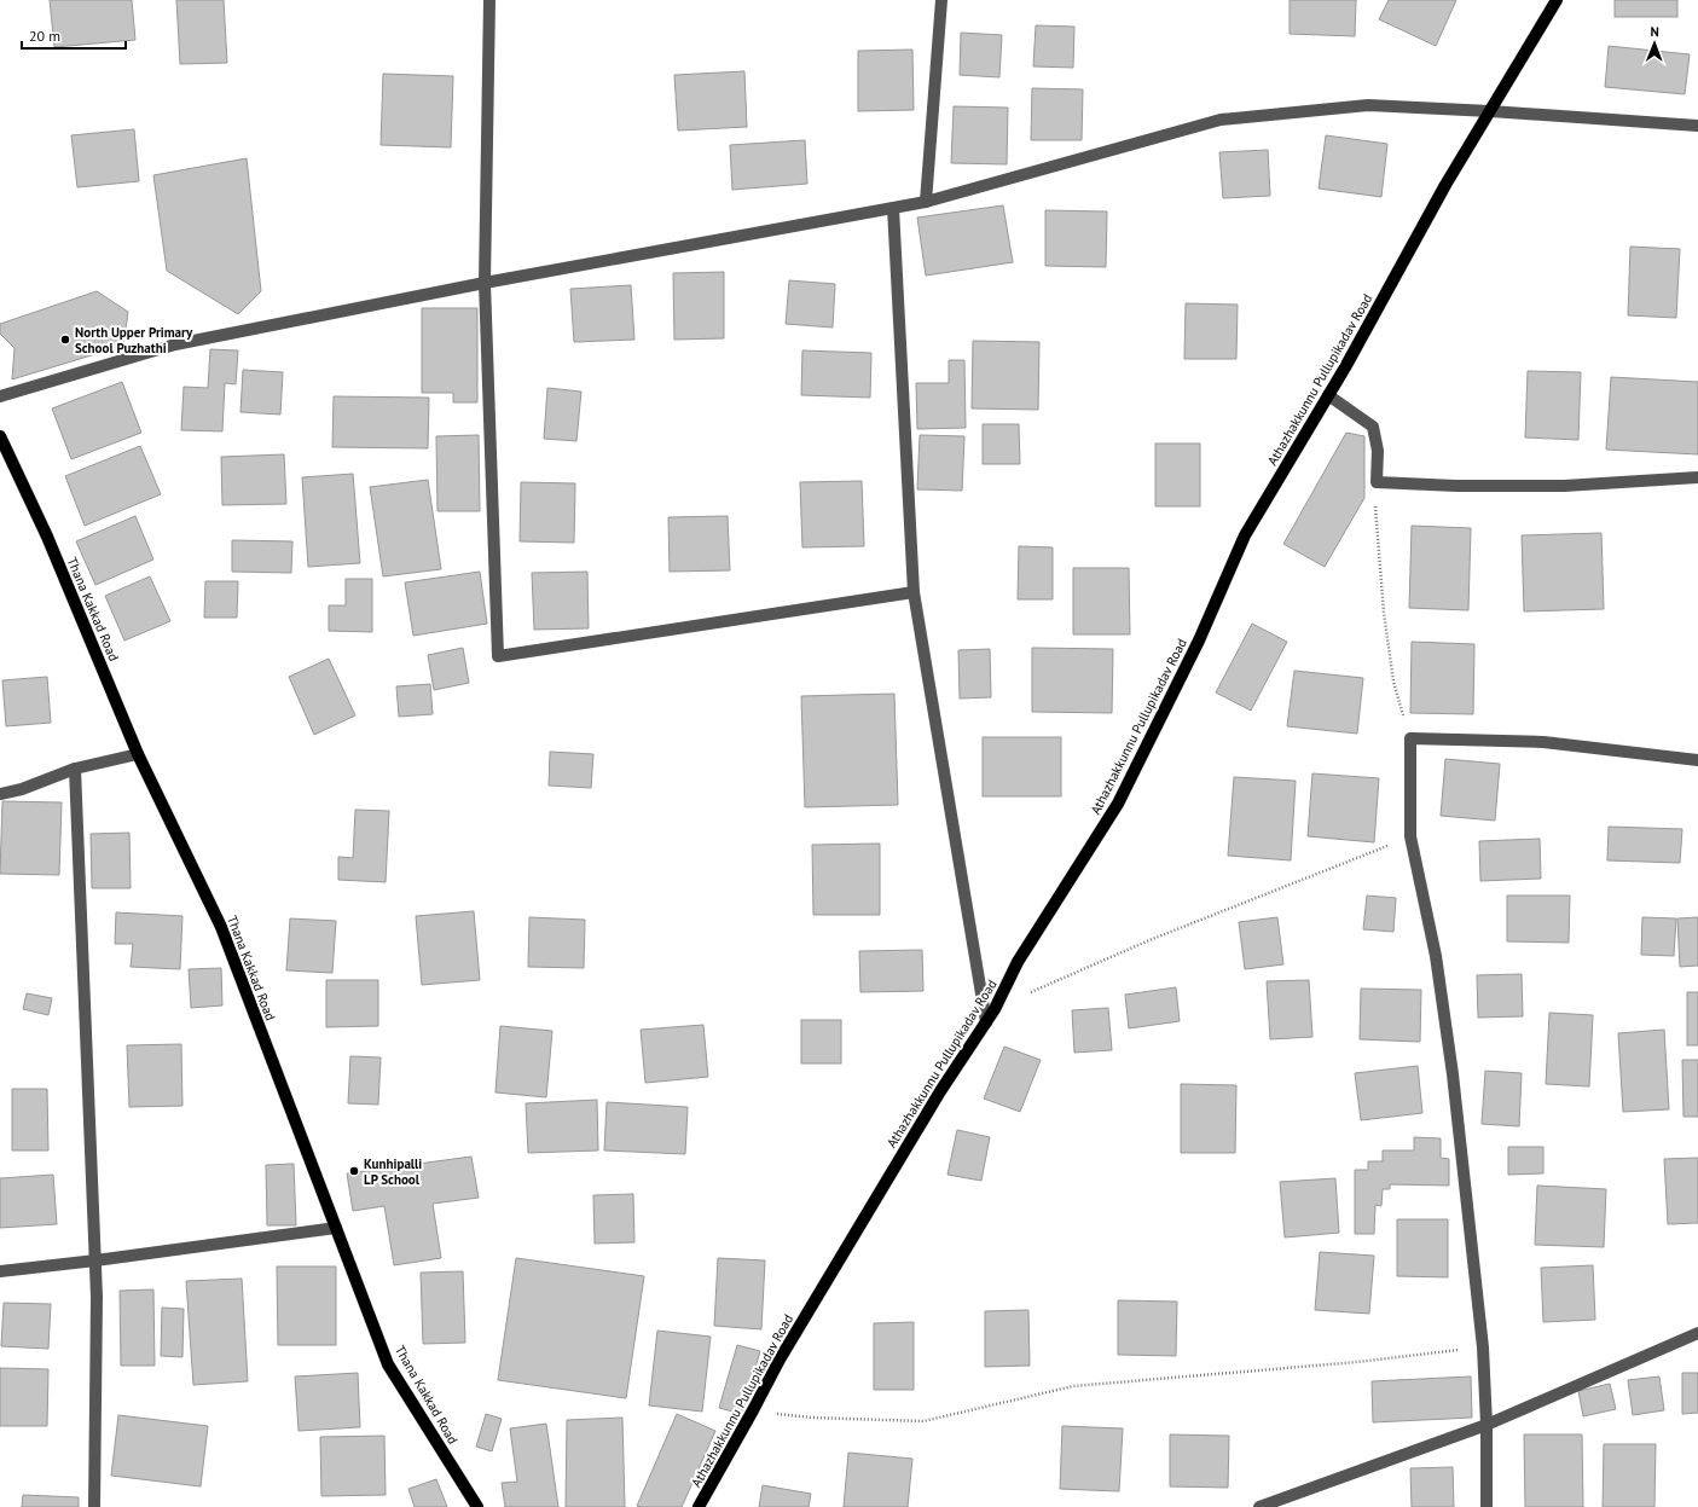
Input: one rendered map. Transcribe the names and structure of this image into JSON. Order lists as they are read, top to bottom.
{
  "streets": {
    "main road": ["Athazhakkunnu Pullupikadav Road", "Thana Kakkad Road"]
  },
  "places": ["North Upper Primary School Puzhathi", "Kunhipalli LP School"],
  "scale_bar": "20 m",
  "north": "top"
}
